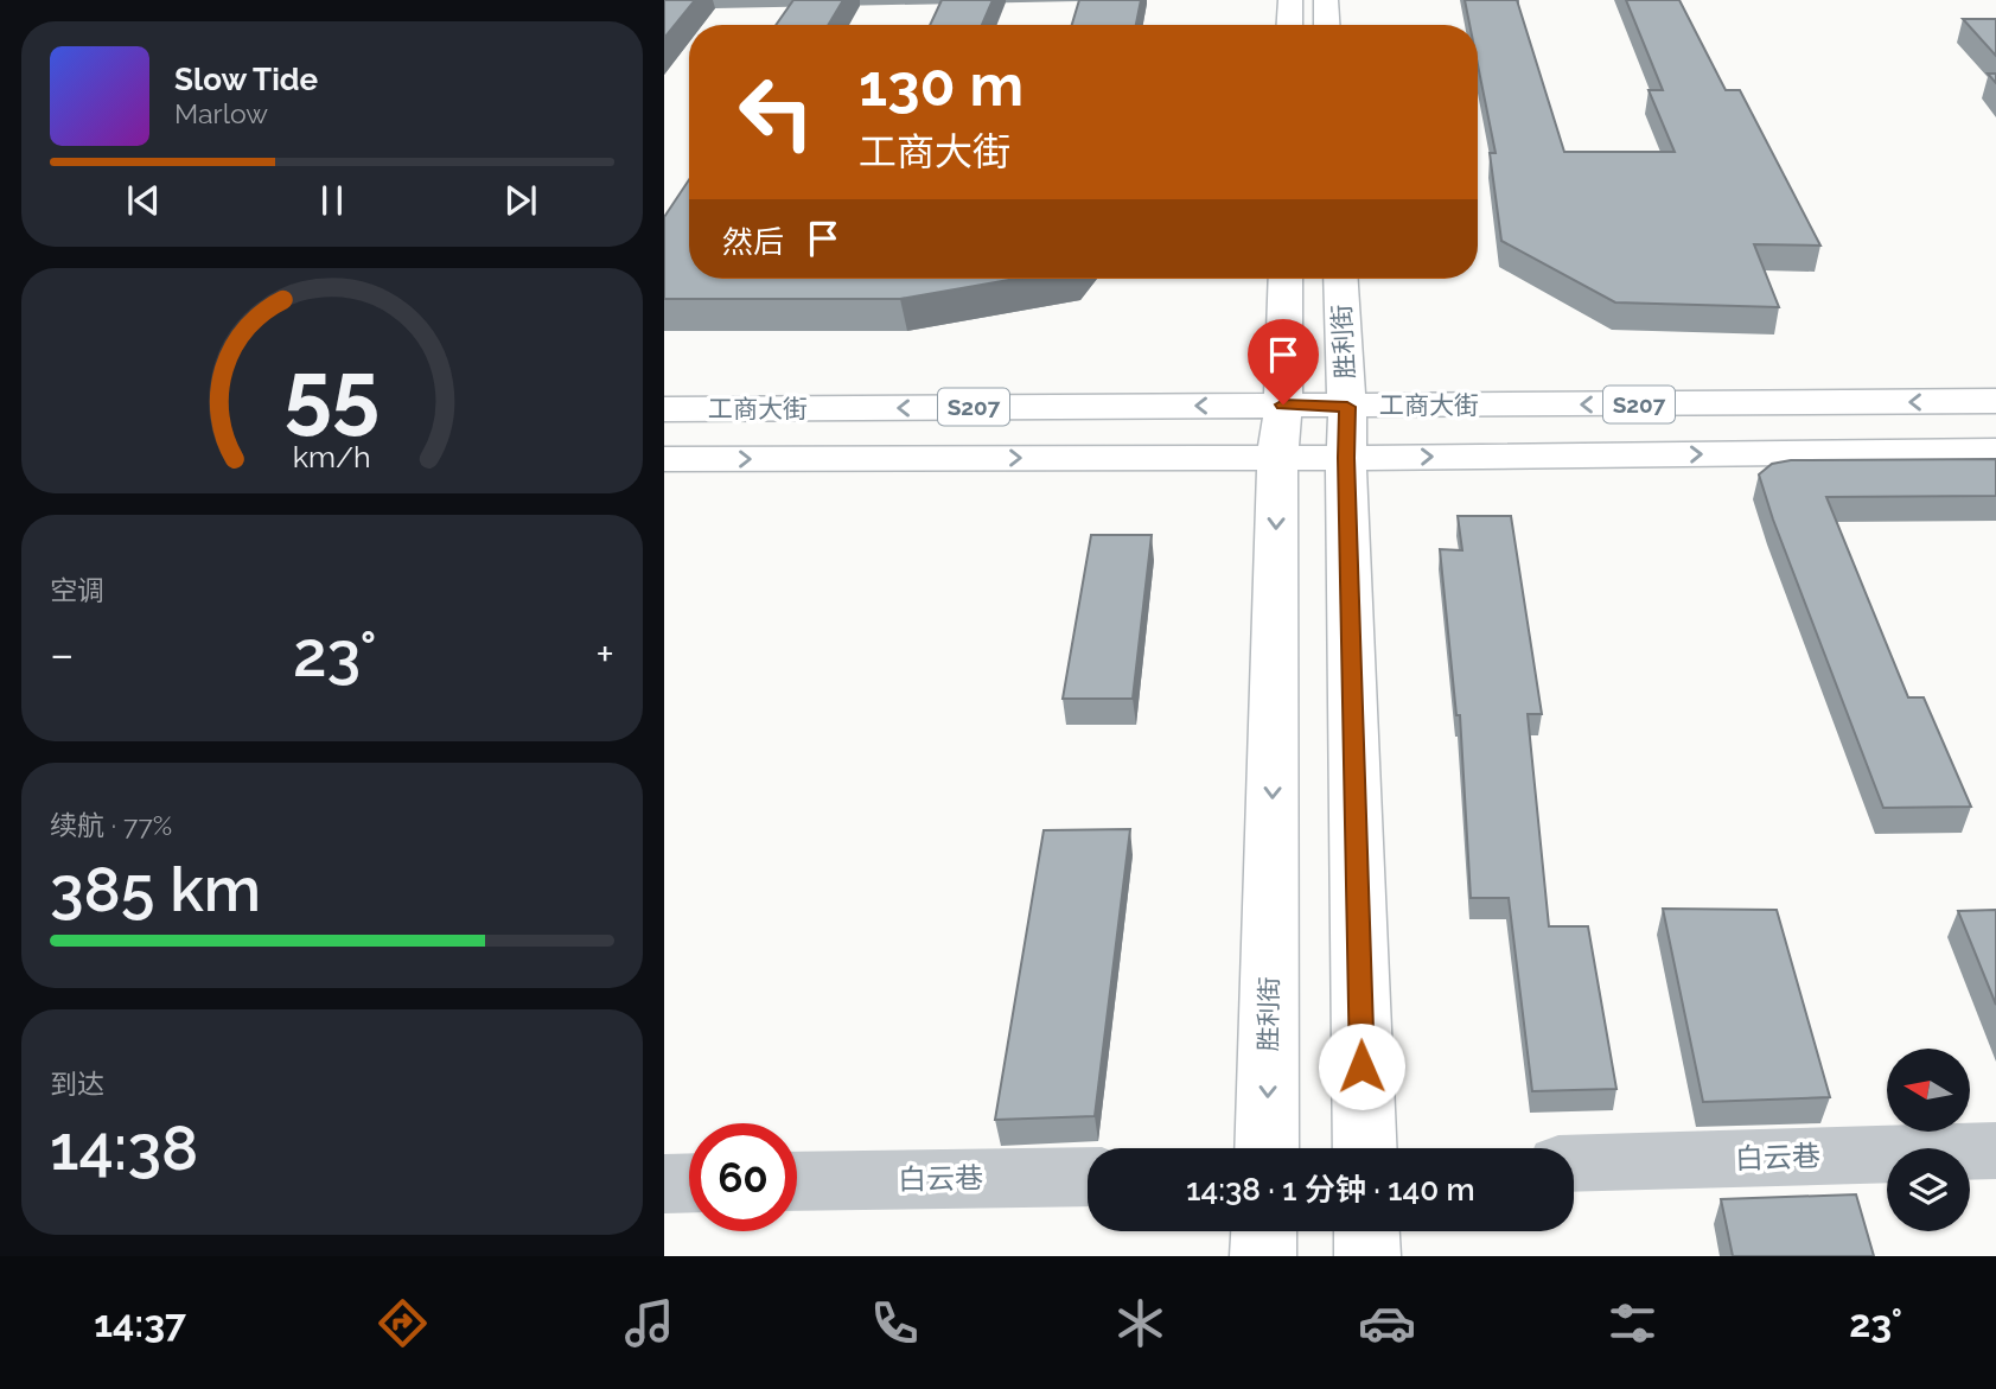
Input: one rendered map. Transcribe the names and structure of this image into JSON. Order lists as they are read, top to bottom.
{
  "streets": {
    "main road": ["胜利街", "S207", "工商大街"],
    "street": ["白云巷"]
  },
  "crossings": [
    ["胜利街", "工商大街"]
  ],
  "north": "left",
  "page": {
    "turn": ["130 m", "工商大街"],
    "song": ["Slow Tide", "Marlow"],
    "then": "然后",
    "tile": [
      "空调",
      ["续航 · 77%", "385 km"],
      ["到达", "14:38"]
    ],
    "heat": ["−", "23°", "+"],
    "limit": "60",
    "trip": "14:38 · 1 分钟 · 140 m",
    "tabs": ["14:37", "23°"],
    "gauge": ["55", "km/h"]
  }
}
